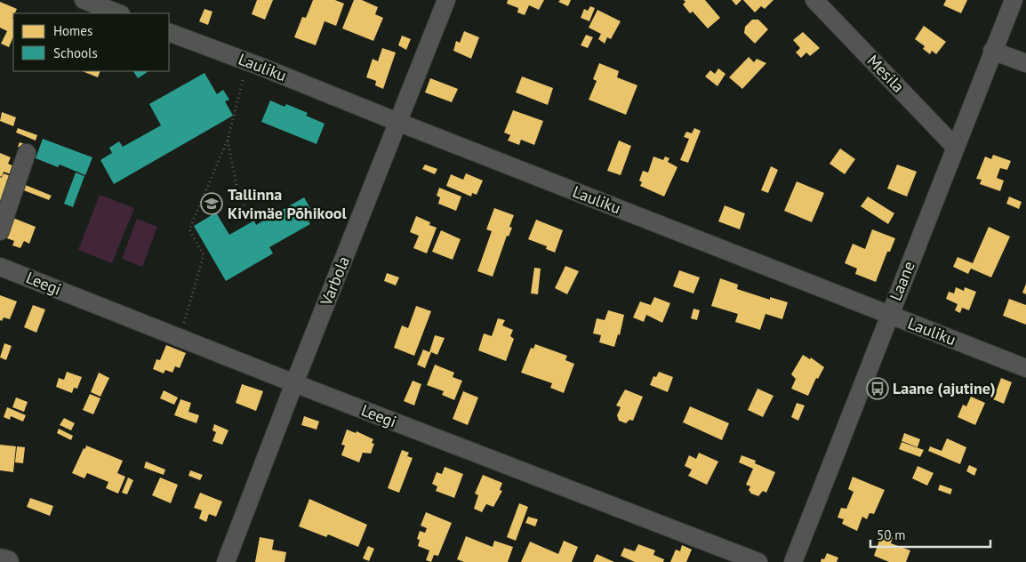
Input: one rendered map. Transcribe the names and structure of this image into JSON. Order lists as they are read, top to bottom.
{
  "streets": {
    "street": [
      "Lauliku",
      "Mesila",
      "Varbola",
      "Laane",
      "Leegi"
    ]
  },
  "crossings": [
    ["Lauliku", "Varbola"],
    ["Lauliku", "Laane"],
    ["Mesila", "Laane"],
    ["Varbola", "Leegi"]
  ],
  "places": {
    "school or university": ["Tallinna Kivimäe Põhikool"],
    "bus stop": ["Laane (ajutine)"]
  },
  "legend": ["Homes", "Schools"],
  "scale_bar": "50 m"
}
